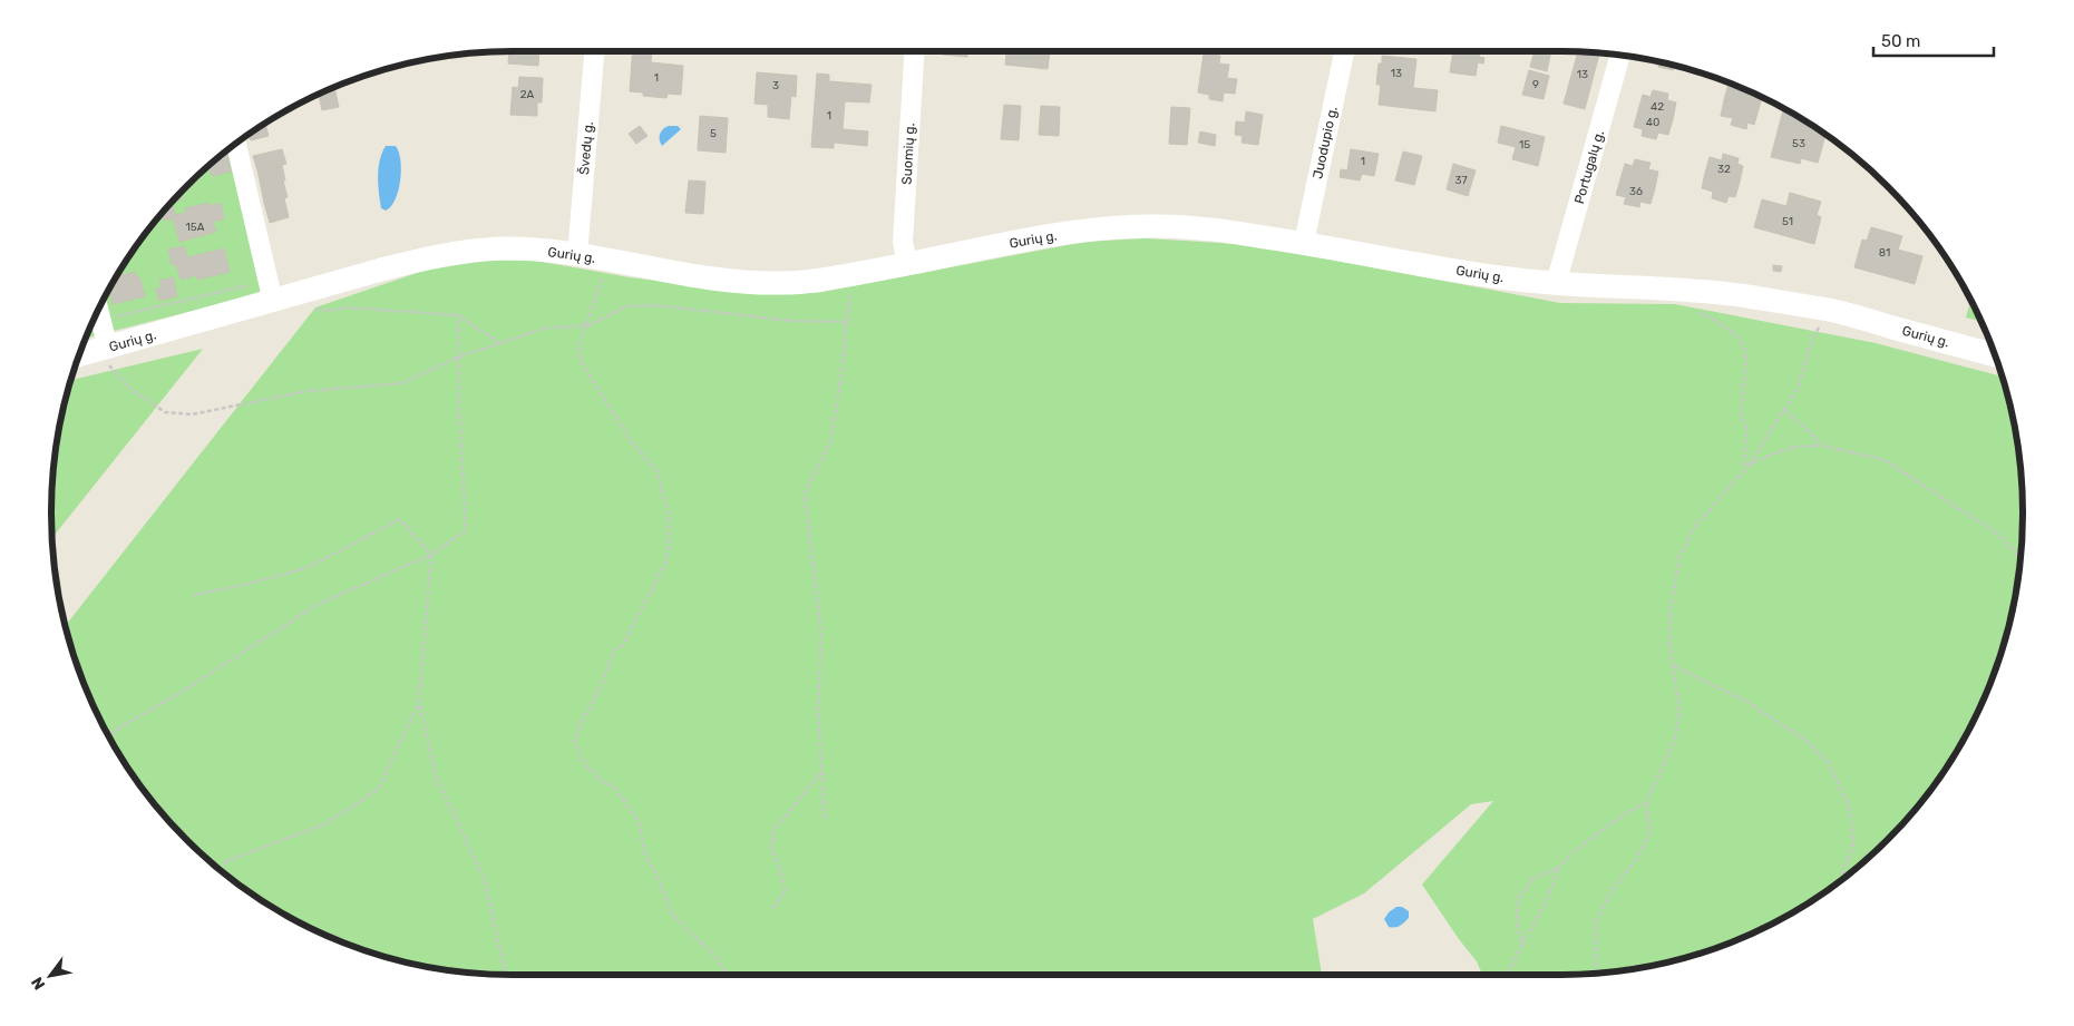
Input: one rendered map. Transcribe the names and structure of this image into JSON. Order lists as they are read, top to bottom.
{
  "streets": {
    "street": [
      "Juodupio g.",
      "Švedų g.",
      "Suomių g.",
      "Portugalų g.",
      "Gurių g."
    ]
  },
  "crossings": [
    ["Juodupio g.", "Gurių g."],
    ["Švedų g.", "Gurių g."],
    ["Suomių g.", "Gurių g."],
    ["Portugalų g.", "Gurių g."]
  ],
  "house_numbers": [
    "13",
    "13",
    "1",
    "9",
    "3",
    "2A",
    "42",
    "1",
    "40",
    "5",
    "53",
    "15",
    "1",
    "32",
    "37",
    "36",
    "51",
    "15A",
    "81"
  ],
  "scale_bar": "50 m",
  "north": "bottom left"
}
